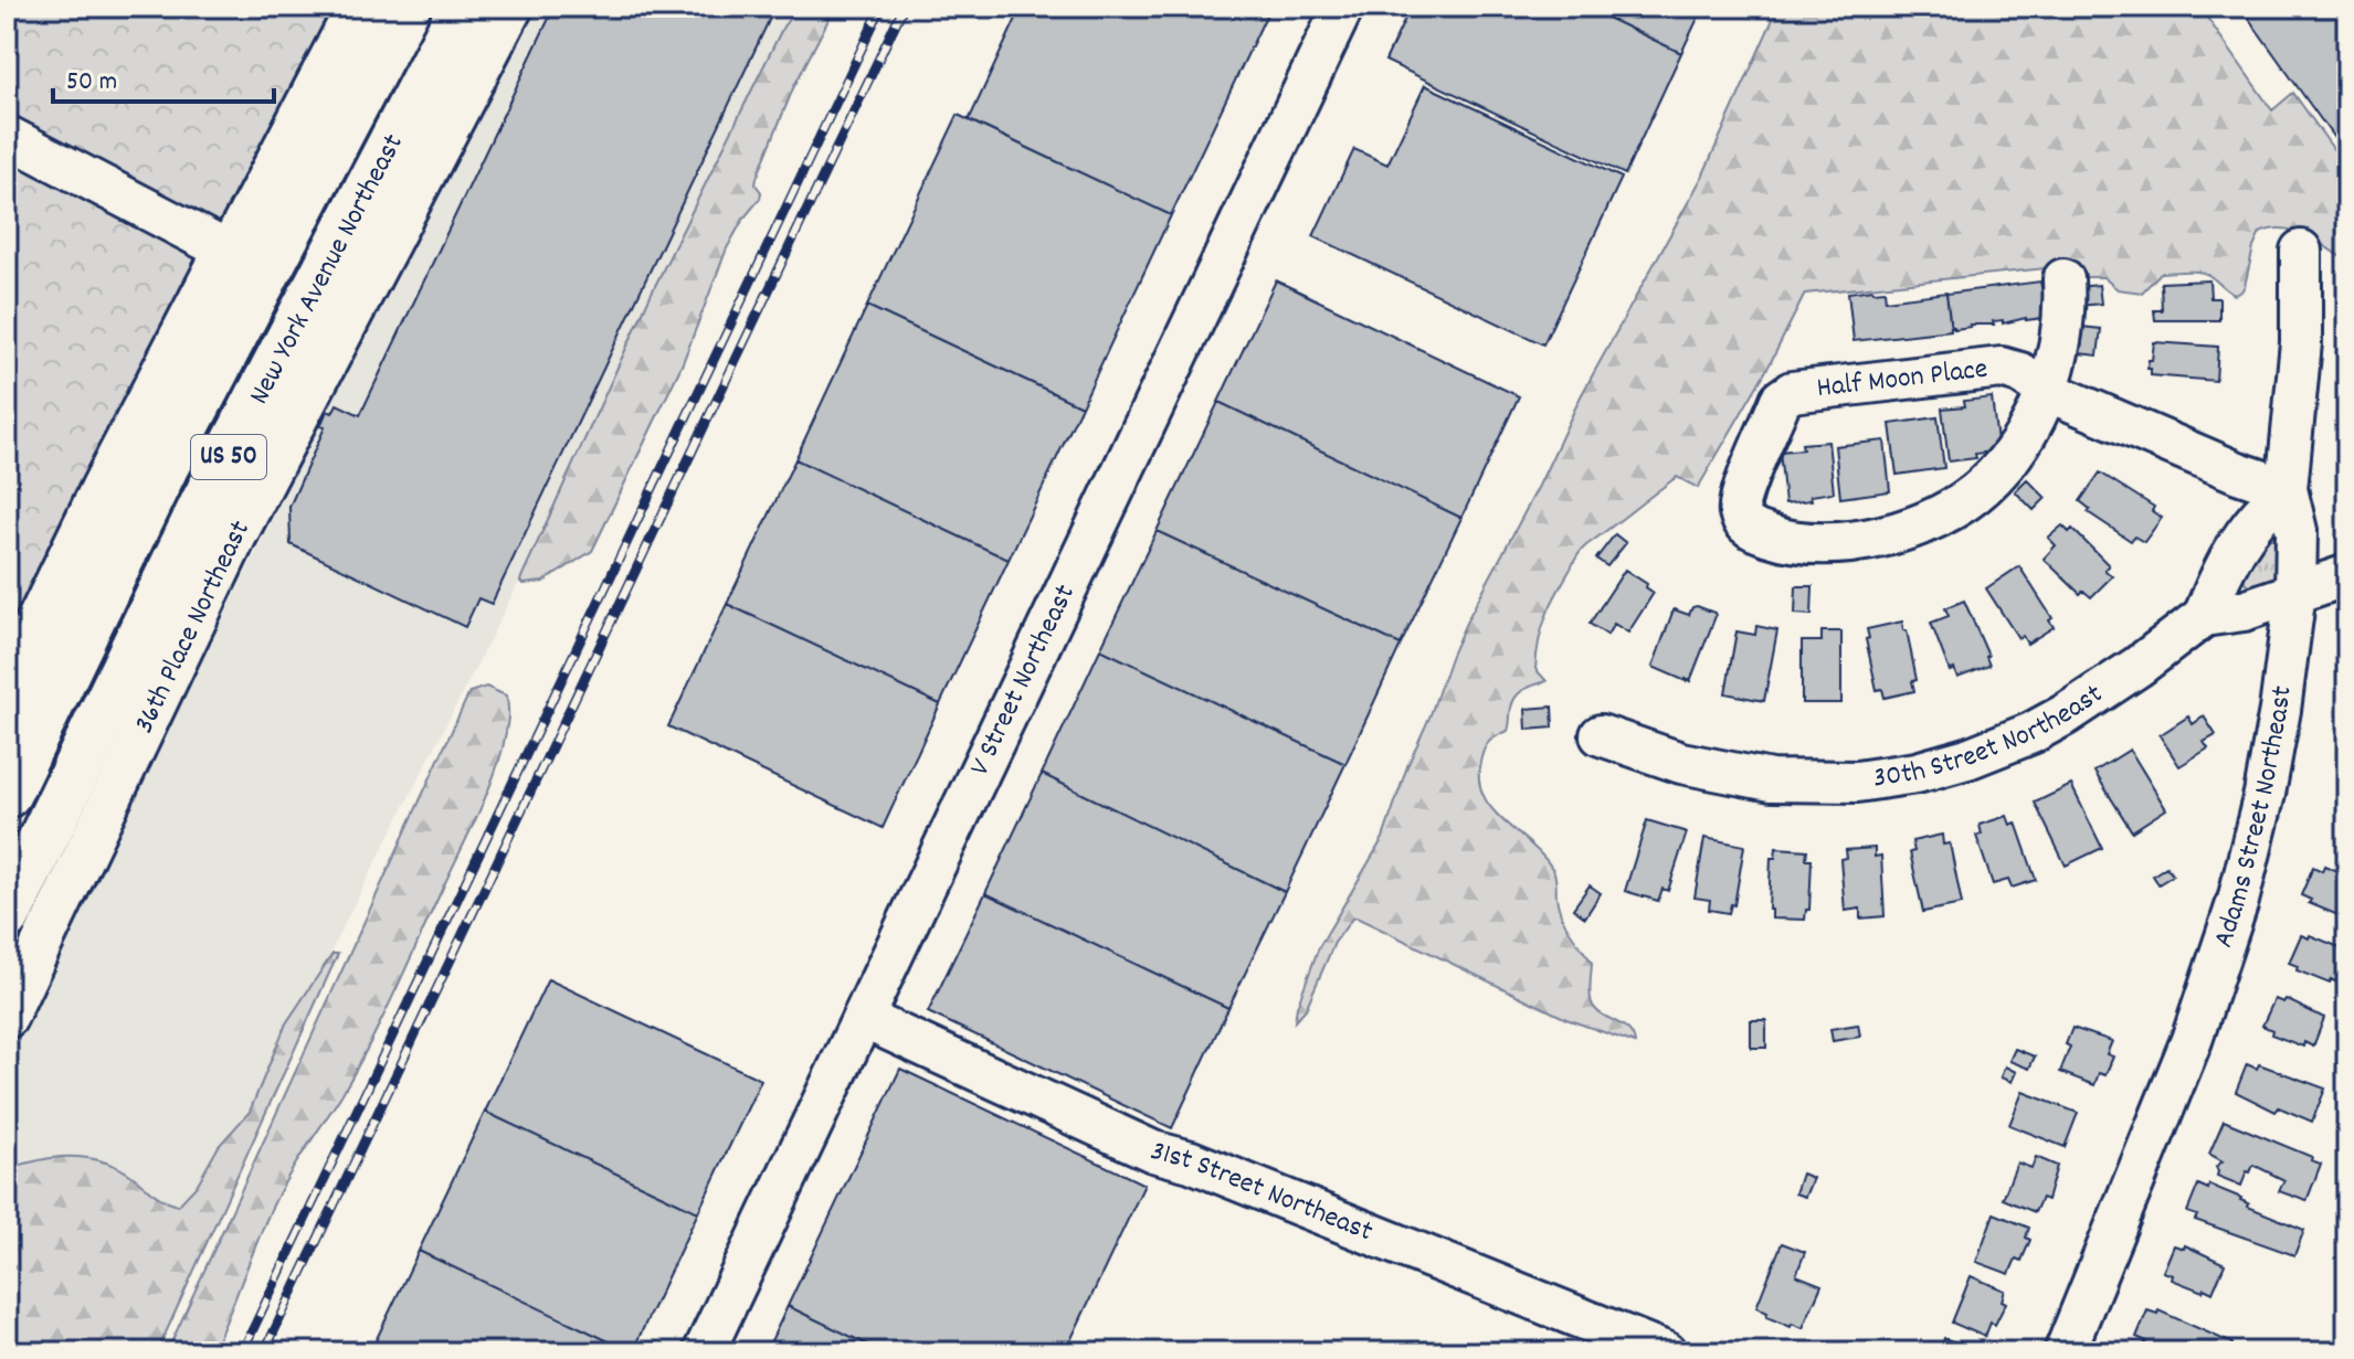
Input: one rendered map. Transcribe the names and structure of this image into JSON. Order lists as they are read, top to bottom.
{
  "streets": {
    "highway": ["New York Avenue Northeast", "US 50"],
    "street": [
      "Half Moon Place",
      "36th Place Northeast",
      "V Street Northeast",
      "30th Street Northeast",
      "Adams Street Northeast",
      "31st Street Northeast"
    ]
  },
  "crossings": [
    ["Half Moon Place", "Adams Street Northeast"],
    ["V Street Northeast", "31st Street Northeast"],
    ["30th Street Northeast", "Adams Street Northeast"]
  ],
  "scale_bar": "50 m"
}
